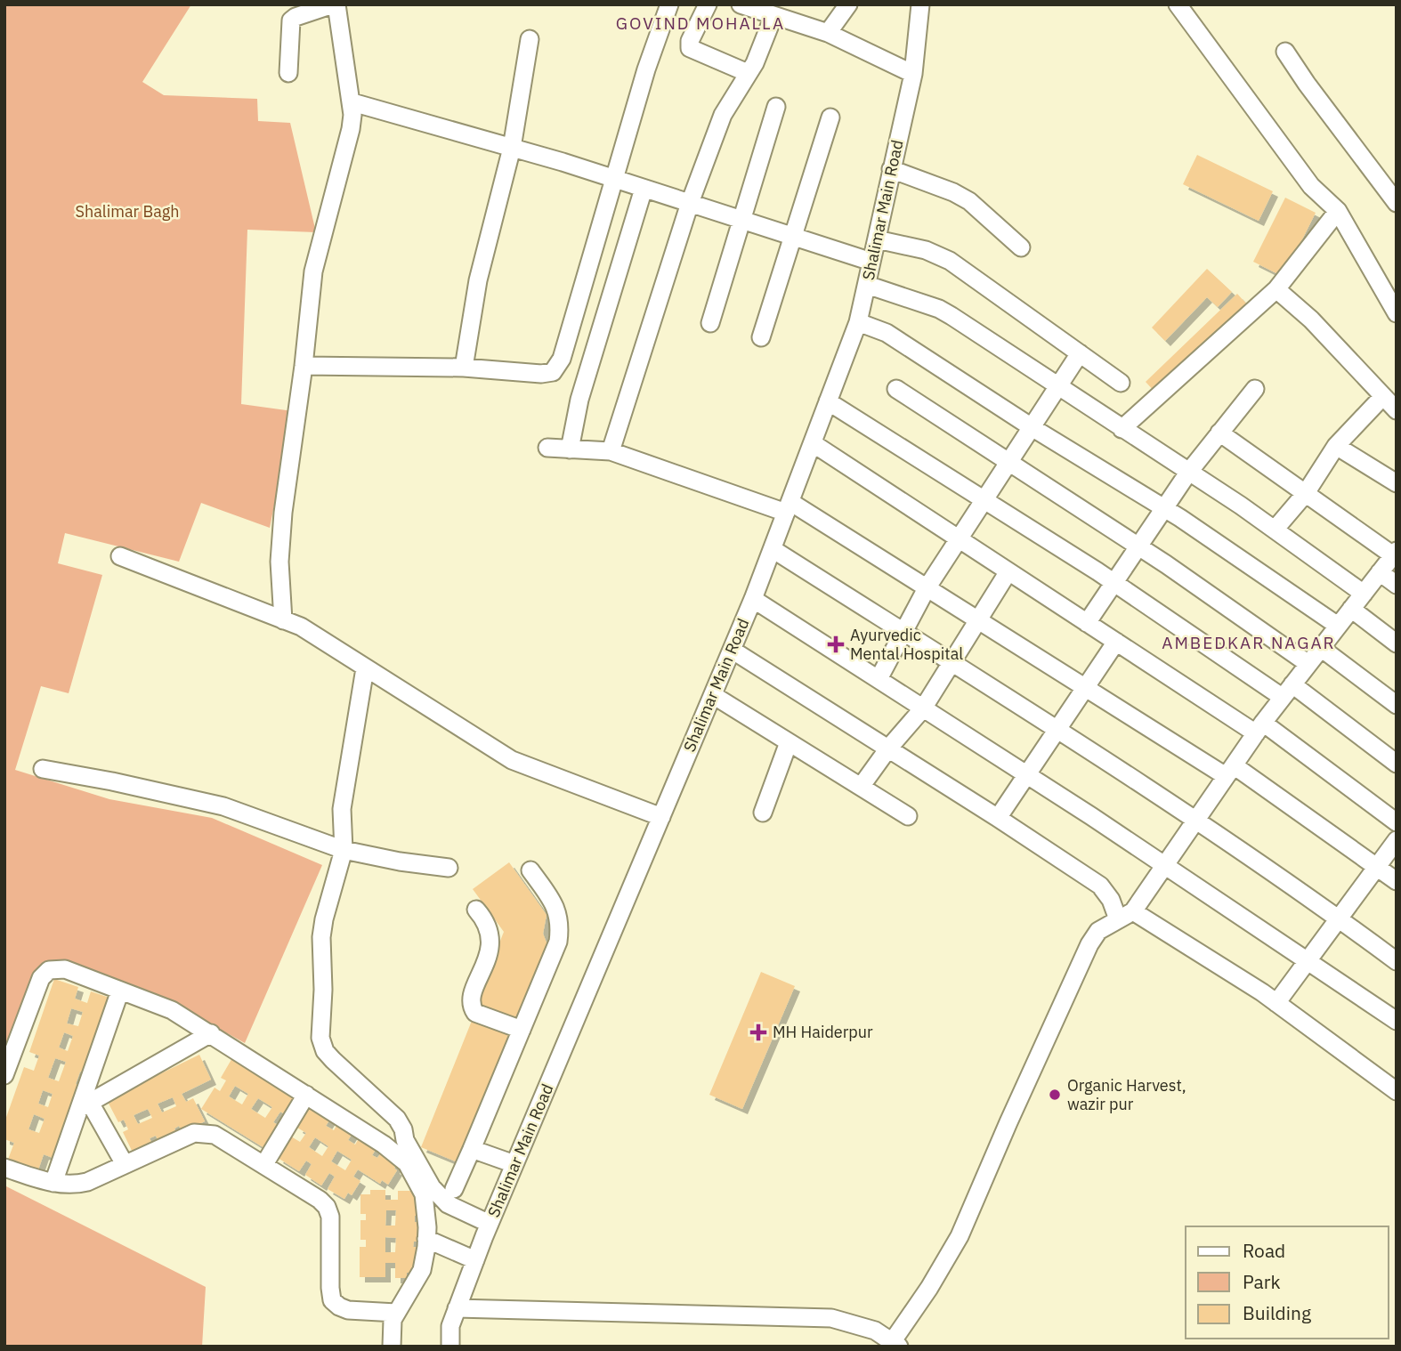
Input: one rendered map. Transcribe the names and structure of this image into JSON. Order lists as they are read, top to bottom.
{
  "streets": {
    "street": ["Shalimar Main Road"]
  },
  "districts": ["GOVIND MOHALLA", "AMBEDKAR NAGAR"],
  "parks": ["Shalimar Bagh"],
  "places": {
    "health": ["Ayurvedic Mental Hospital", "MH Haiderpur"],
    "other": ["Organic Harvest, wazir pur"]
  },
  "legend": ["Road", "Park", "Building"]
}
